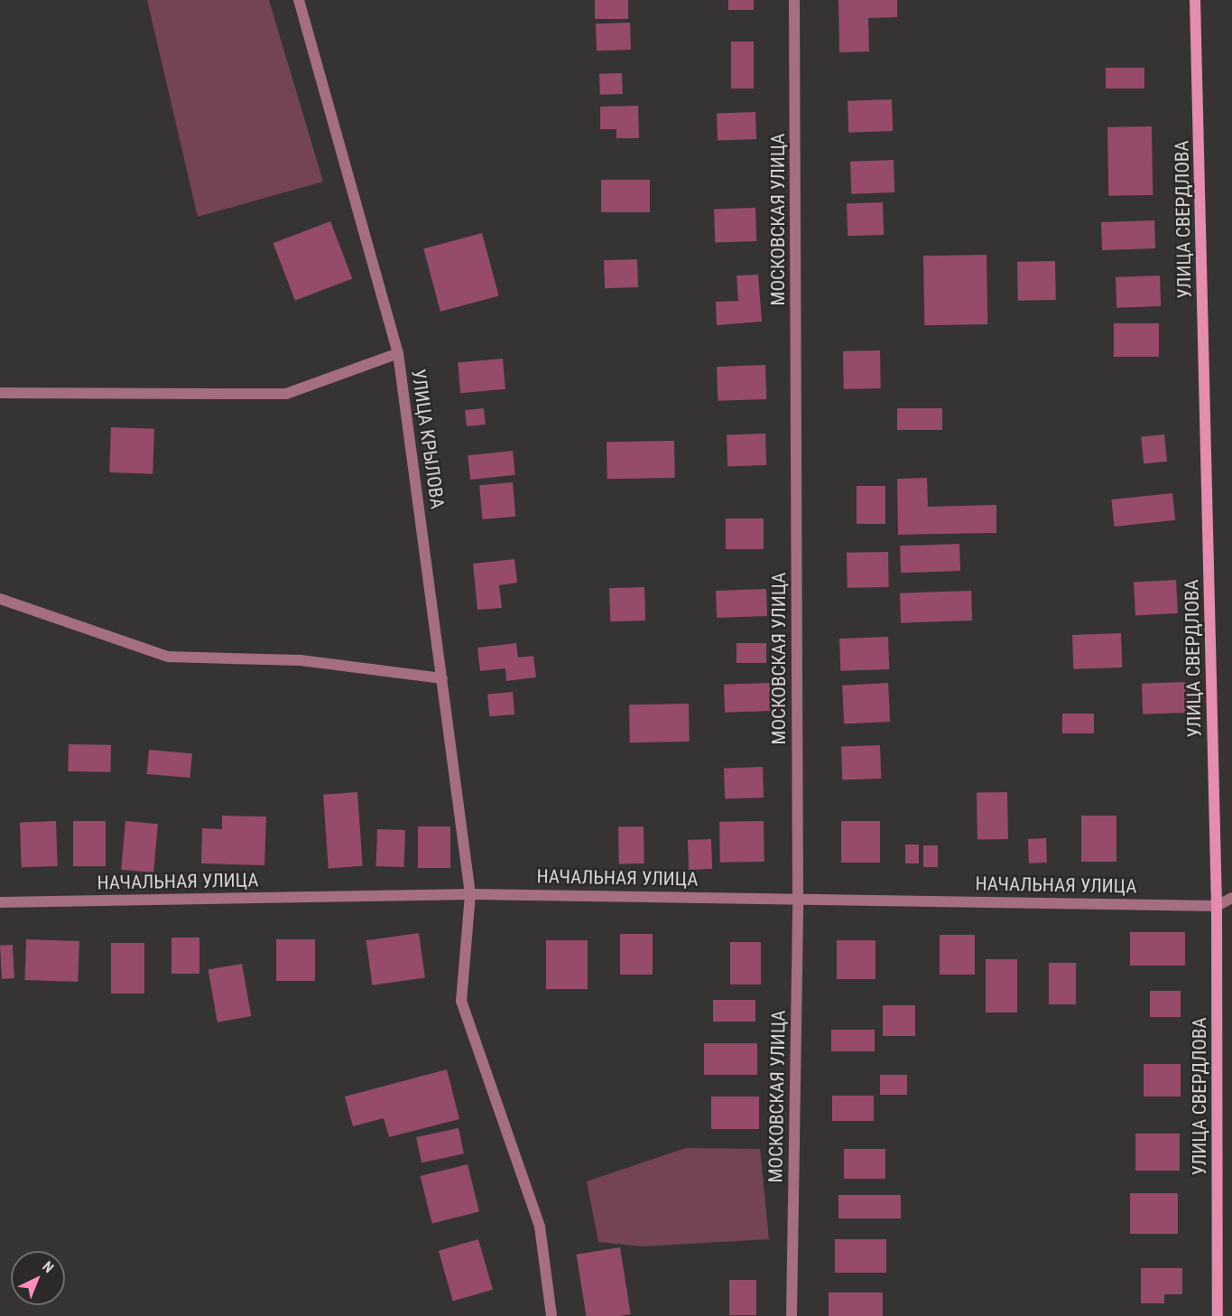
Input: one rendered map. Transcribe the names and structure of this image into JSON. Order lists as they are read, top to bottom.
{
  "streets": {
    "main road": ["УЛИЦА СВЕРДЛОВА"],
    "street": ["МОСКОВСКАЯ УЛИЦА", "УЛИЦА КРЫЛОВА", "НАЧАЛЬНАЯ УЛИЦА"]
  },
  "crossings": [
    ["МОСКОВСКАЯ УЛИЦА", "НАЧАЛЬНАЯ УЛИЦА"],
    ["УЛИЦА СВЕРДЛОВА", "НАЧАЛЬНАЯ УЛИЦА"],
    ["УЛИЦА КРЫЛОВА", "НАЧАЛЬНАЯ УЛИЦА"]
  ],
  "north": "top right"
}
